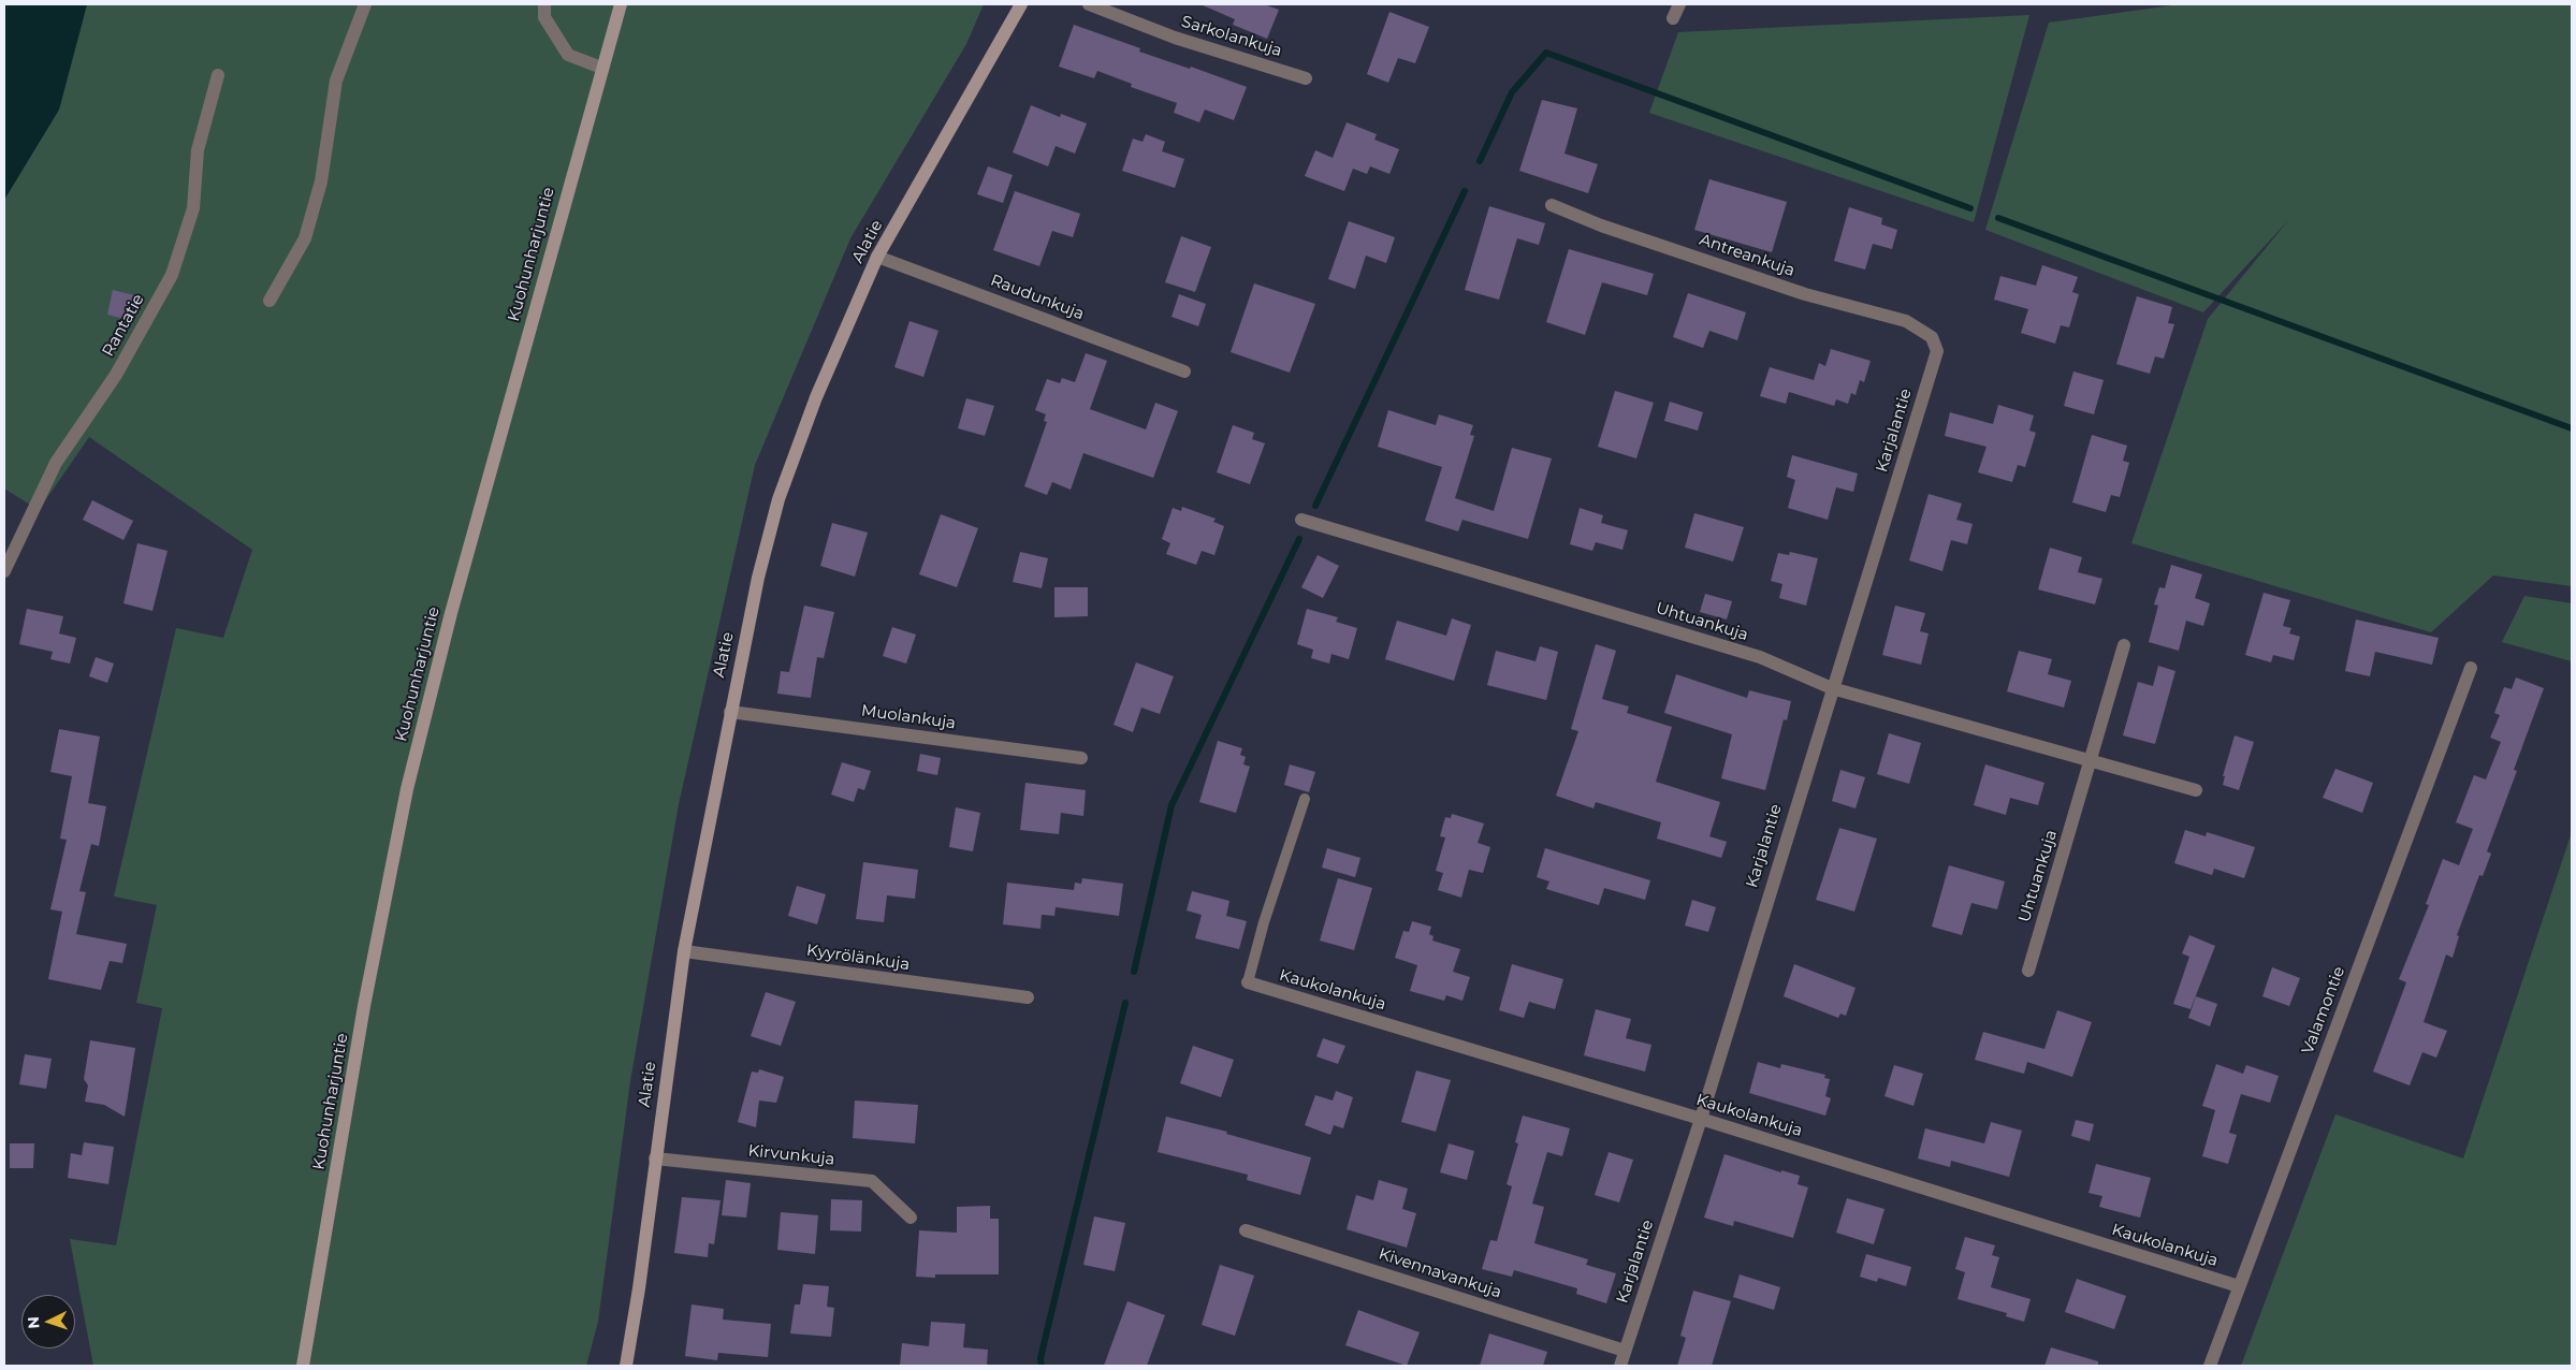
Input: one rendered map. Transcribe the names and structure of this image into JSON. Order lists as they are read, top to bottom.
{
  "streets": {
    "street": [
      "Sarkolankuja",
      "Alatie",
      "Kuohunharjuntie",
      "Antreankuja",
      "Raudunkuja",
      "Rantatie",
      "Karjalantie",
      "Uhtuankuja",
      "Muolankuja",
      "Kyyrölänkuja",
      "Kaukolankuja",
      "Valamontie",
      "Kirvunkuja",
      "Kivennavankuja"
    ]
  },
  "crossings": [
    ["Alatie", "Raudunkuja"],
    ["Alatie", "Muolankuja"],
    ["Alatie", "Kyyrölänkuja"],
    ["Alatie", "Kirvunkuja"],
    ["Antreankuja", "Karjalantie"],
    ["Karjalantie", "Uhtuankuja"],
    ["Karjalantie", "Kaukolankuja"],
    ["Karjalantie", "Kivennavankuja"],
    ["Kaukolankuja", "Valamontie"]
  ],
  "north": "left"
}
